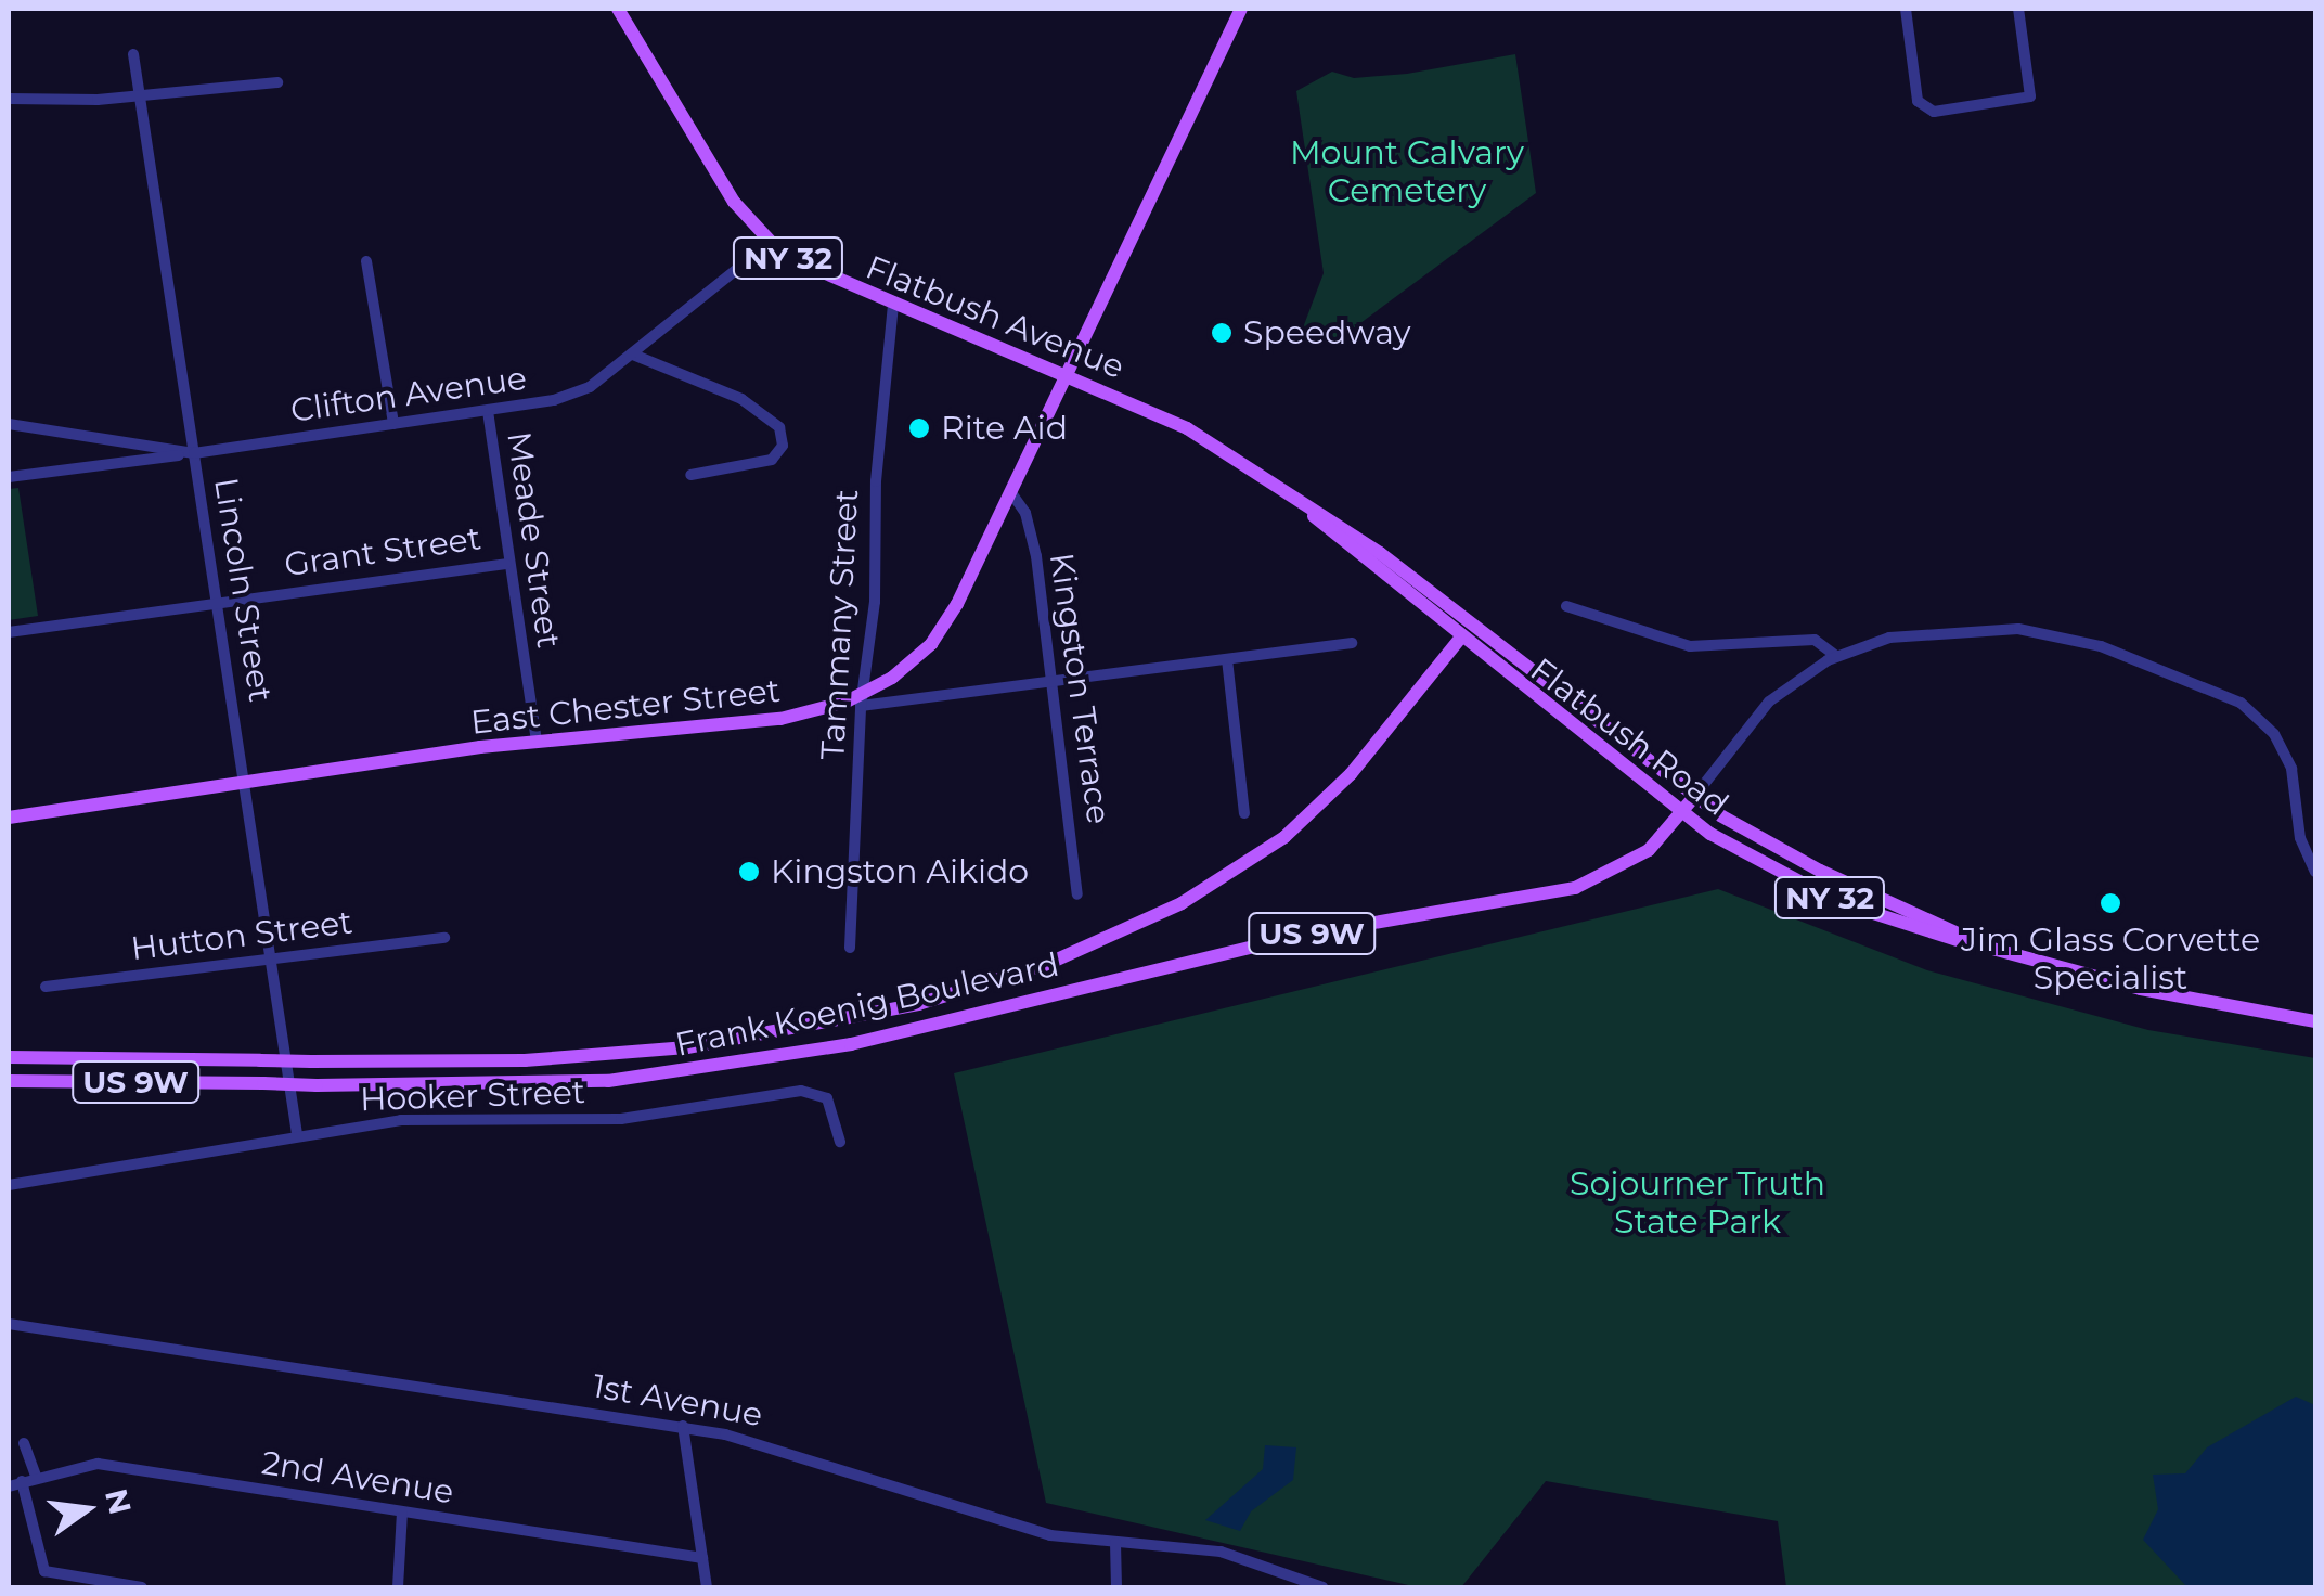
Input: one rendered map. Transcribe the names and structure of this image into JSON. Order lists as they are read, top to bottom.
{
  "streets": {
    "main road": [
      "NY 32",
      "Flatbush Avenue",
      "East Chester Street",
      "Flatbush Road",
      "US 9W",
      "Frank Koenig Boulevard"
    ],
    "street": [
      "Clifton Avenue",
      "Meade Street",
      "Grant Street",
      "Lincoln Street",
      "Tammany Street",
      "Kingston Terrace",
      "Hutton Street",
      "Hooker Street",
      "1st Avenue",
      "2nd Avenue"
    ]
  },
  "crossings": [
    ["Flatbush Avenue", "Clifton Avenue"],
    ["Flatbush Avenue", "Tammany Street"],
    ["Flatbush Avenue", "East Chester Street"],
    ["Flatbush Avenue", "Flatbush Road"],
    ["Clifton Avenue", "Meade Street"],
    ["Clifton Avenue", "Lincoln Street"],
    ["Meade Street", "Grant Street"],
    ["Meade Street", "East Chester Street"],
    ["Grant Street", "Lincoln Street"],
    ["Lincoln Street", "East Chester Street"],
    ["Lincoln Street", "Hutton Street"],
    ["Lincoln Street", "Hooker Street"],
    ["Tammany Street", "East Chester Street"],
    ["Kingston Terrace", "East Chester Street"],
    ["Flatbush Road", "Frank Koenig Boulevard"]
  ],
  "parks": ["Mount Calvary Cemetery", "Sojourner Truth State Park"],
  "places": [
    "Speedway",
    "Rite Aid",
    "Kingston Aikido",
    "Jim Glass Corvette Specialist"
  ],
  "north": "right"
}
